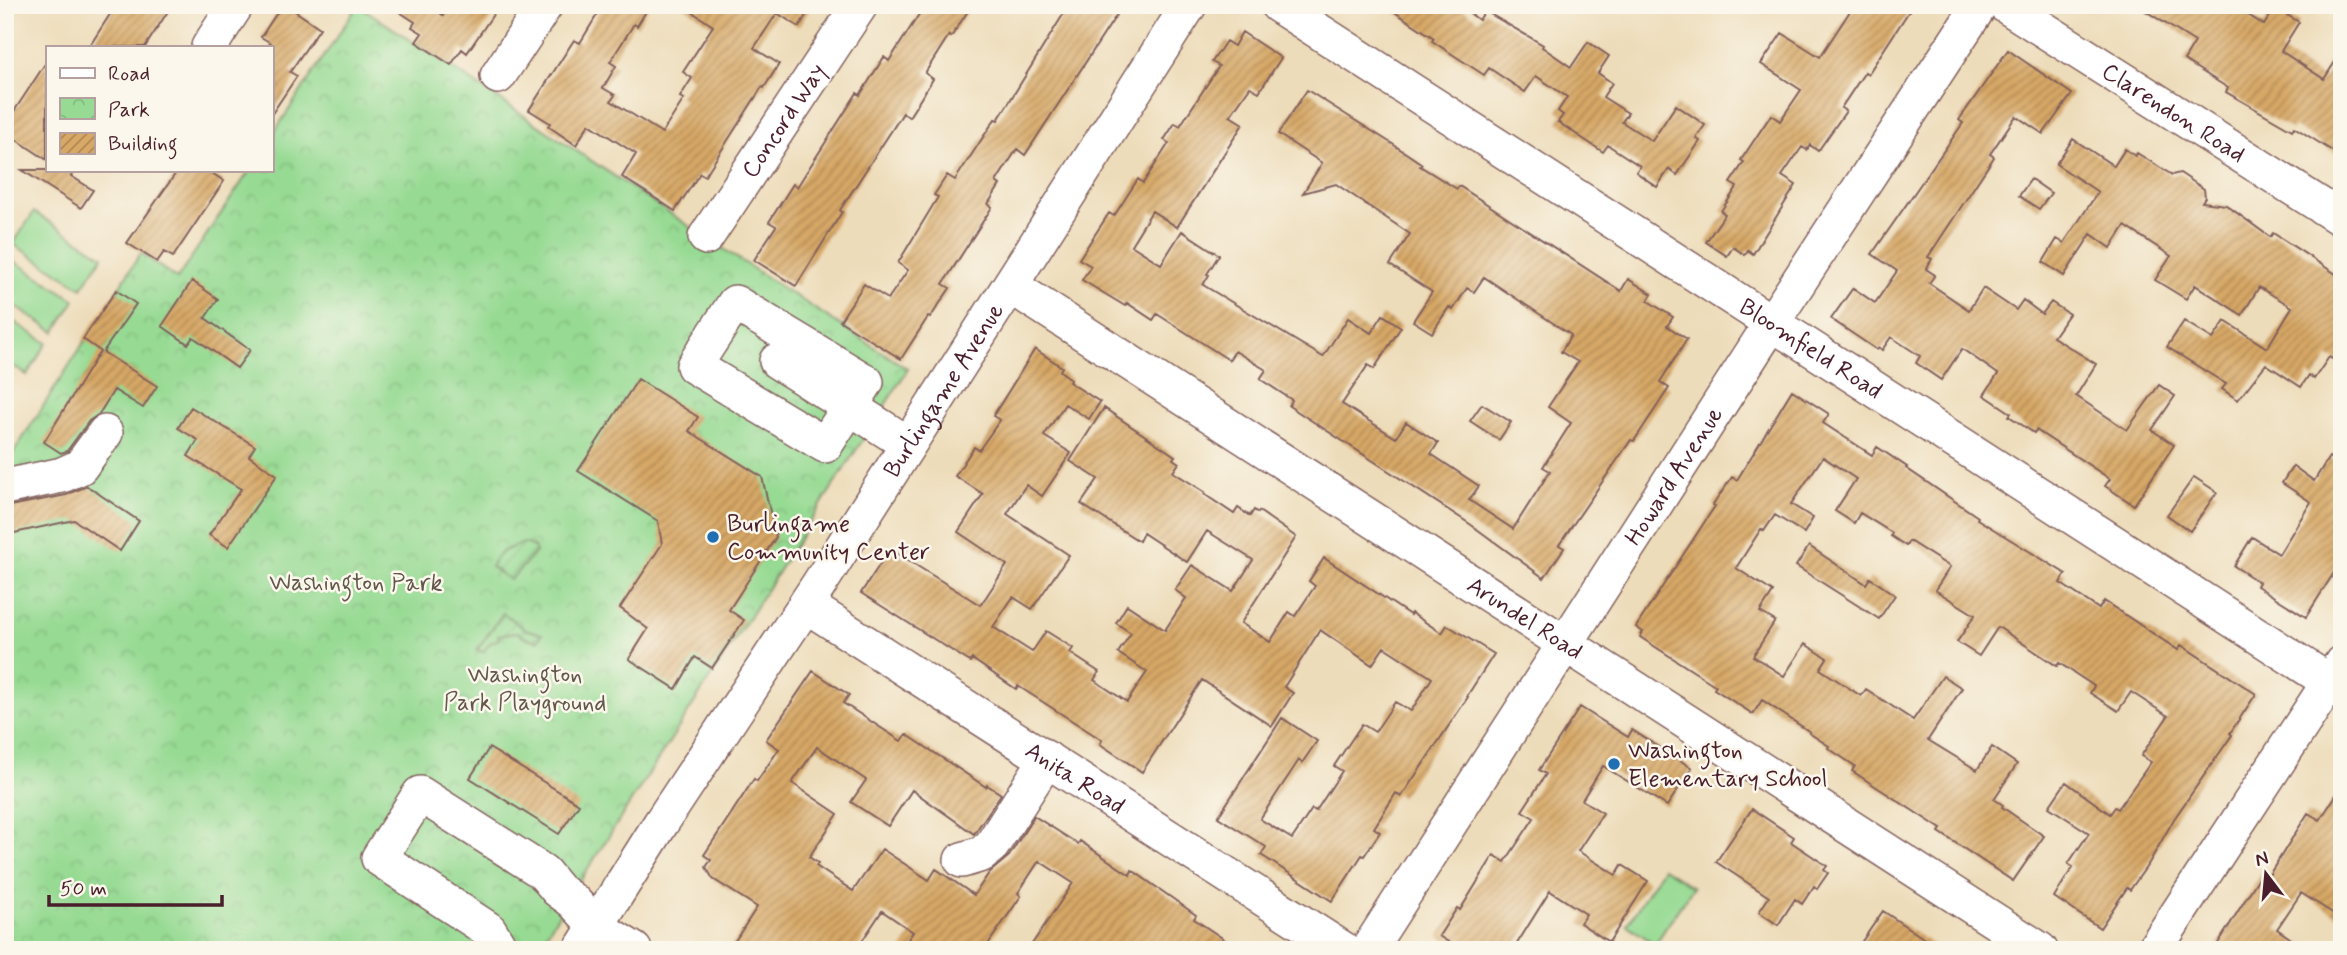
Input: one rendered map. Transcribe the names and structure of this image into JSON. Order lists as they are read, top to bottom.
{
  "streets": {
    "street": [
      "Clarendon Road",
      "Concord Way",
      "Bloomfield Road",
      "Burlingame Avenue",
      "Howard Avenue",
      "Arundel Road",
      "Anita Road"
    ]
  },
  "crossings": [
    ["Bloomfield Road", "Howard Avenue"],
    ["Burlingame Avenue", "Arundel Road"],
    ["Burlingame Avenue", "Anita Road"],
    ["Howard Avenue", "Arundel Road"]
  ],
  "parks": ["Washington Park", "Washington Park Playground"],
  "places": ["Burlingame Community Center", "Washington Elementary School"],
  "legend": ["Road", "Park", "Building"],
  "scale_bar": "50 m",
  "north": "top"
}
